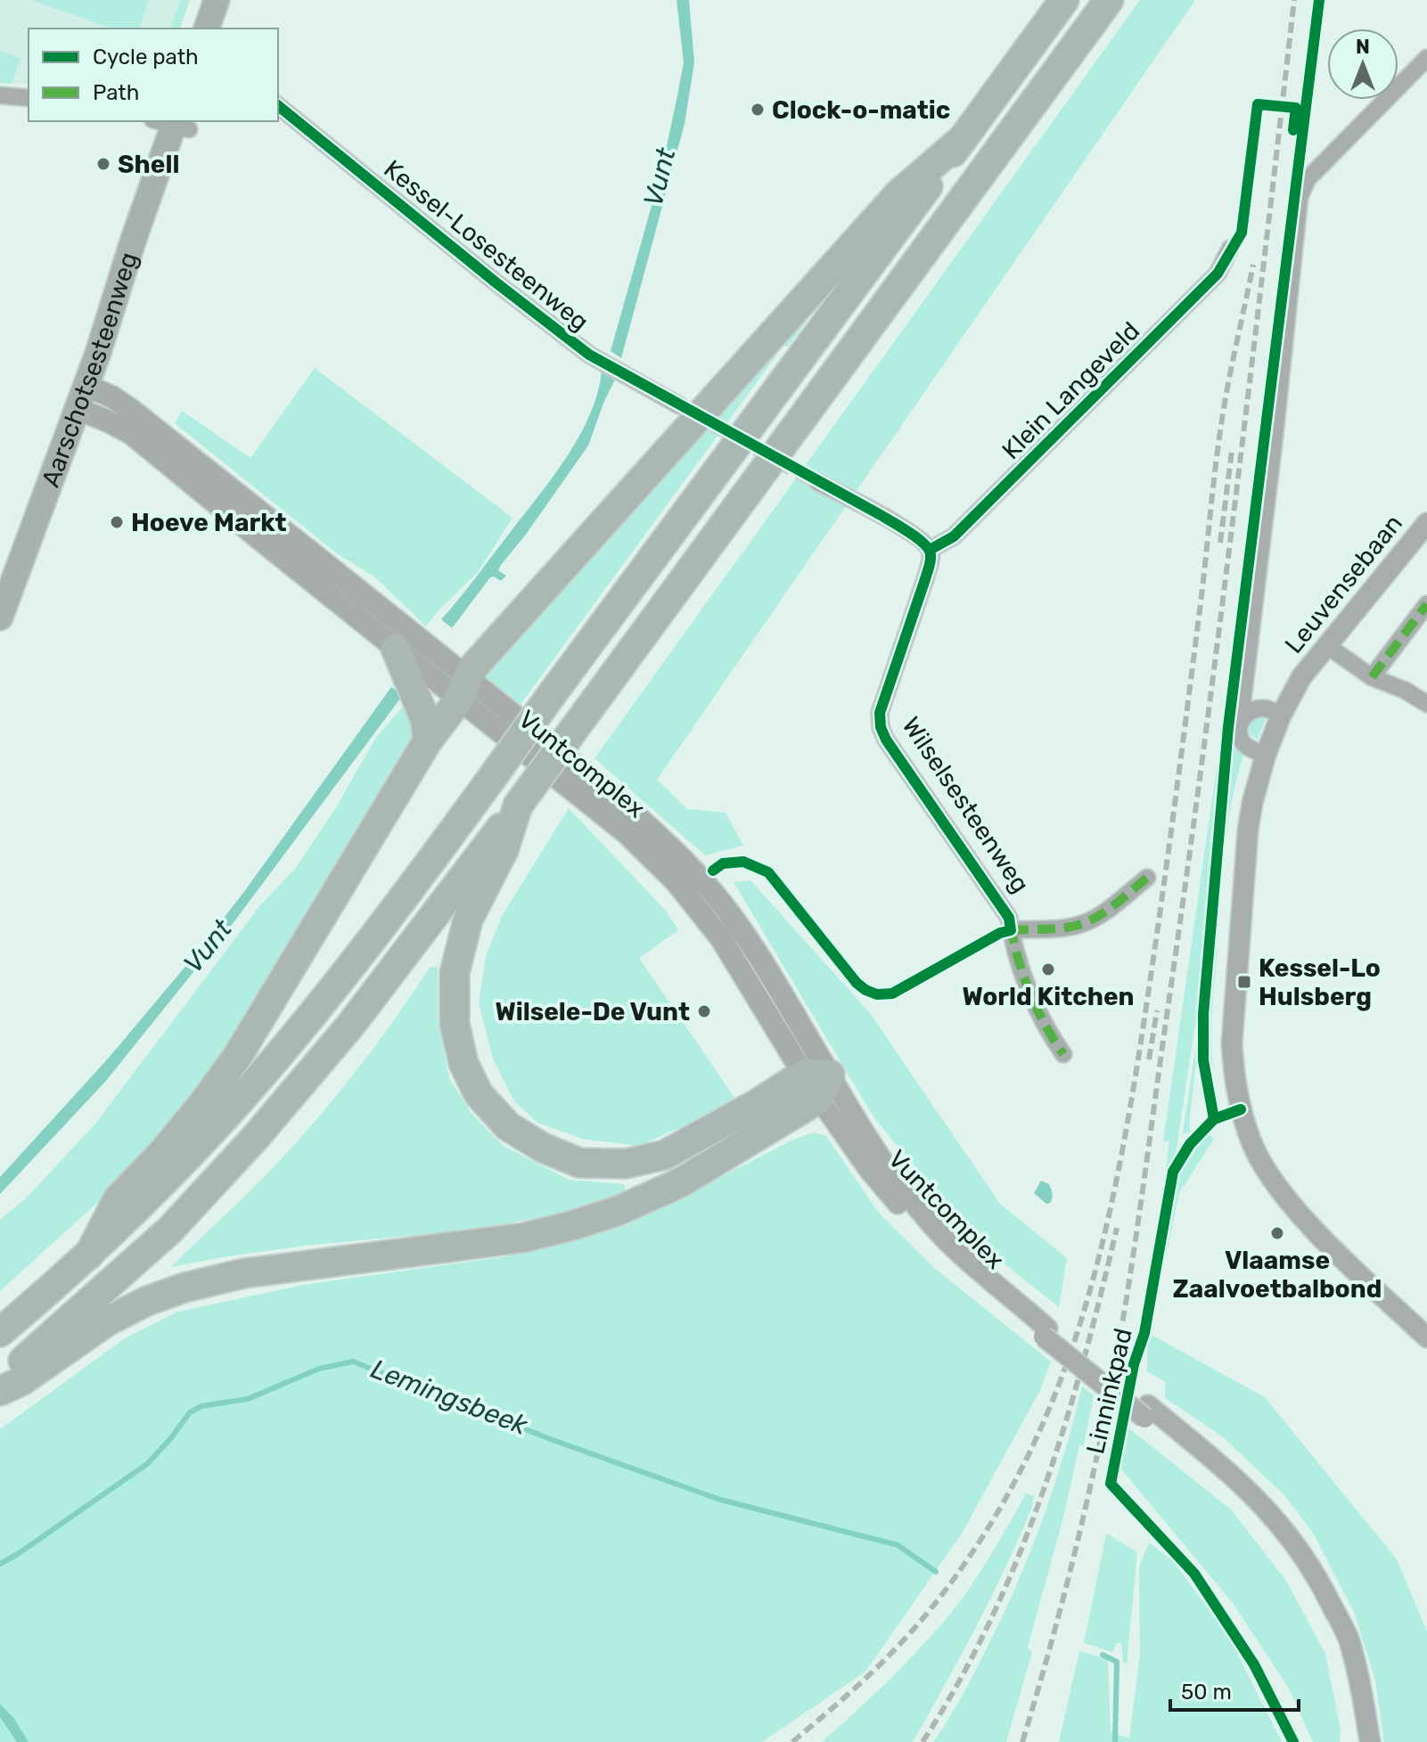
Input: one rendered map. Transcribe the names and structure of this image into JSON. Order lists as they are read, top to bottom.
{
  "streets": {
    "main road": ["Aarschotsesteenweg", "Vuntcomplex"],
    "street": [
      "Kessel-Losesteenweg",
      "Klein Langeveld",
      "Leuvensebaan",
      "Wilselsesteenweg"
    ],
    "cycle path": ["Linninkpad"]
  },
  "crossings": [
    ["Aarschotsesteenweg", "Vuntcomplex"],
    ["Klein Langeveld", "Wilselsesteenweg"]
  ],
  "water": ["Vunt", "Lemingsbeek"],
  "places": {
    "other": [
      "Clock-o-matic",
      "Shell",
      "Hoeve Markt",
      "World Kitchen",
      "Wilsele-De Vunt",
      "Vlaamse Zaalvoetbalbond"
    ],
    "transit": ["Kessel-Lo Hulsberg"]
  },
  "legend": ["Cycle path", "Path"],
  "scale_bar": "50 m",
  "north": "top"
}
